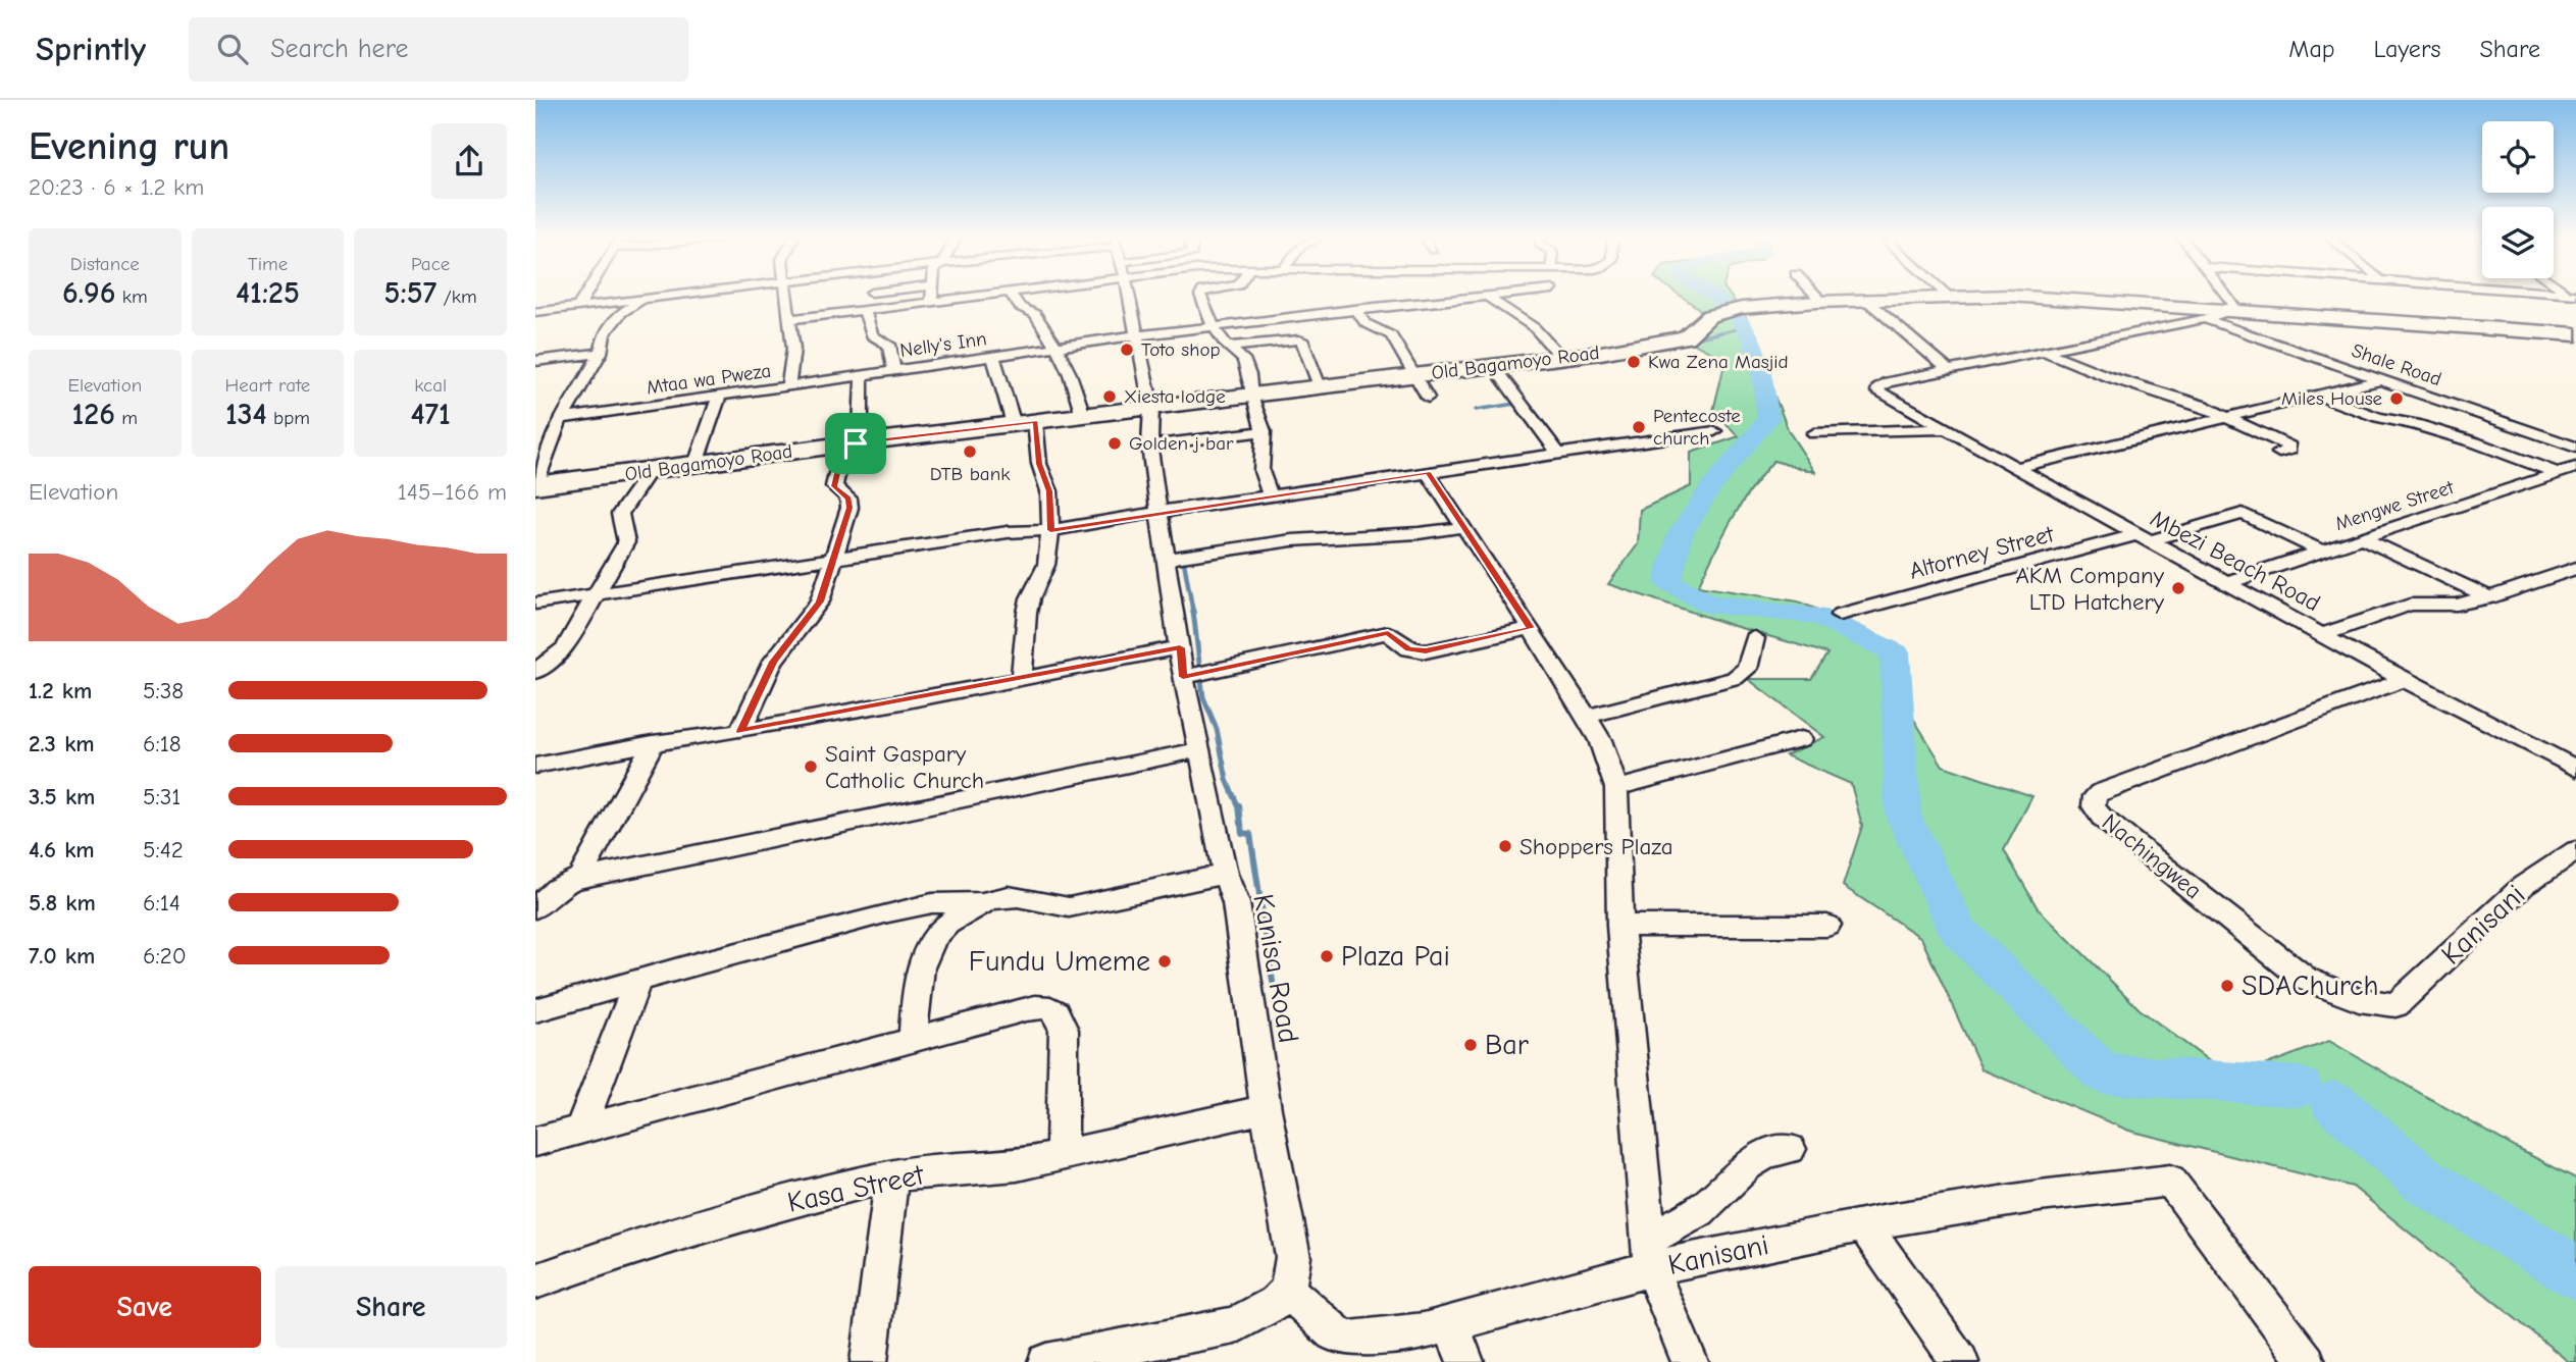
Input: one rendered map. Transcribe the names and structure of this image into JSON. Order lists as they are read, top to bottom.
{
  "streets": {
    "main road": ["Old Bagamoyo Road"],
    "street": [
      "Nelly's Inn",
      "Shale Road",
      "Mtaa wa Pweza",
      "Mengwe Street",
      "Altorney Street",
      "Mbezi Beach Road",
      "Nachingwea",
      "Kanisani",
      "Kanisa Road",
      "Kasa Street"
    ]
  },
  "crossings": [
    ["Nelly's Inn", "Mtaa wa Pweza"],
    ["Nelly's Inn", "Kanisa Road"],
    ["Old Bagamoyo Road", "Kanisa Road"],
    ["Mengwe Street", "Altorney Street"],
    ["Mengwe Street", "Mbezi Beach Road"],
    ["Altorney Street", "Mbezi Beach Road"],
    ["Mbezi Beach Road", "Nachingwea"],
    ["Nachingwea", "Kanisani"],
    ["Kanisani", "Kanisa Road"],
    ["Kanisa Road", "Kasa Street"]
  ],
  "places": [
    "Toto shop",
    "Kwa Zena Masjid",
    "Xiesta lodge",
    "Miles House",
    "Pentecoste church",
    "Golden j bar",
    "DTB bank",
    "AKM Company LTD Hatchery",
    "Saint Gaspary Catholic Church",
    "Shoppers Plaza",
    "Plaza Pai",
    "Fundu Umeme",
    "SDAChurch",
    "Bar"
  ],
  "page": {
    "header": "Sprintly",
    "search": "Search here",
    "nav": ["Map", "Layers", "Share"],
    "heading": ["Evening run", "20:23 · 6 × 1.2 km"],
    "stats": [
      ["Distance", "6.96 km"],
      ["Time", "41:25"],
      ["Pace", "5:57 /km"],
      ["Elevation", "126 m"],
      ["Heart rate", "134 bpm"],
      ["kcal", "471"]
    ],
    "chart": ["Elevation", "145–166 m"],
    "list": [
      {
        "name": "1.2 km",
        "note": "5:38"
      },
      {
        "name": "2.3 km",
        "note": "6:18"
      },
      {
        "name": "3.5 km",
        "note": "5:31"
      },
      {
        "name": "4.6 km",
        "note": "5:42"
      },
      {
        "name": "5.8 km",
        "note": "6:14"
      },
      {
        "name": "7.0 km",
        "note": "6:20"
      }
    ],
    "buttons": ["Save", "Share"]
  }
}
